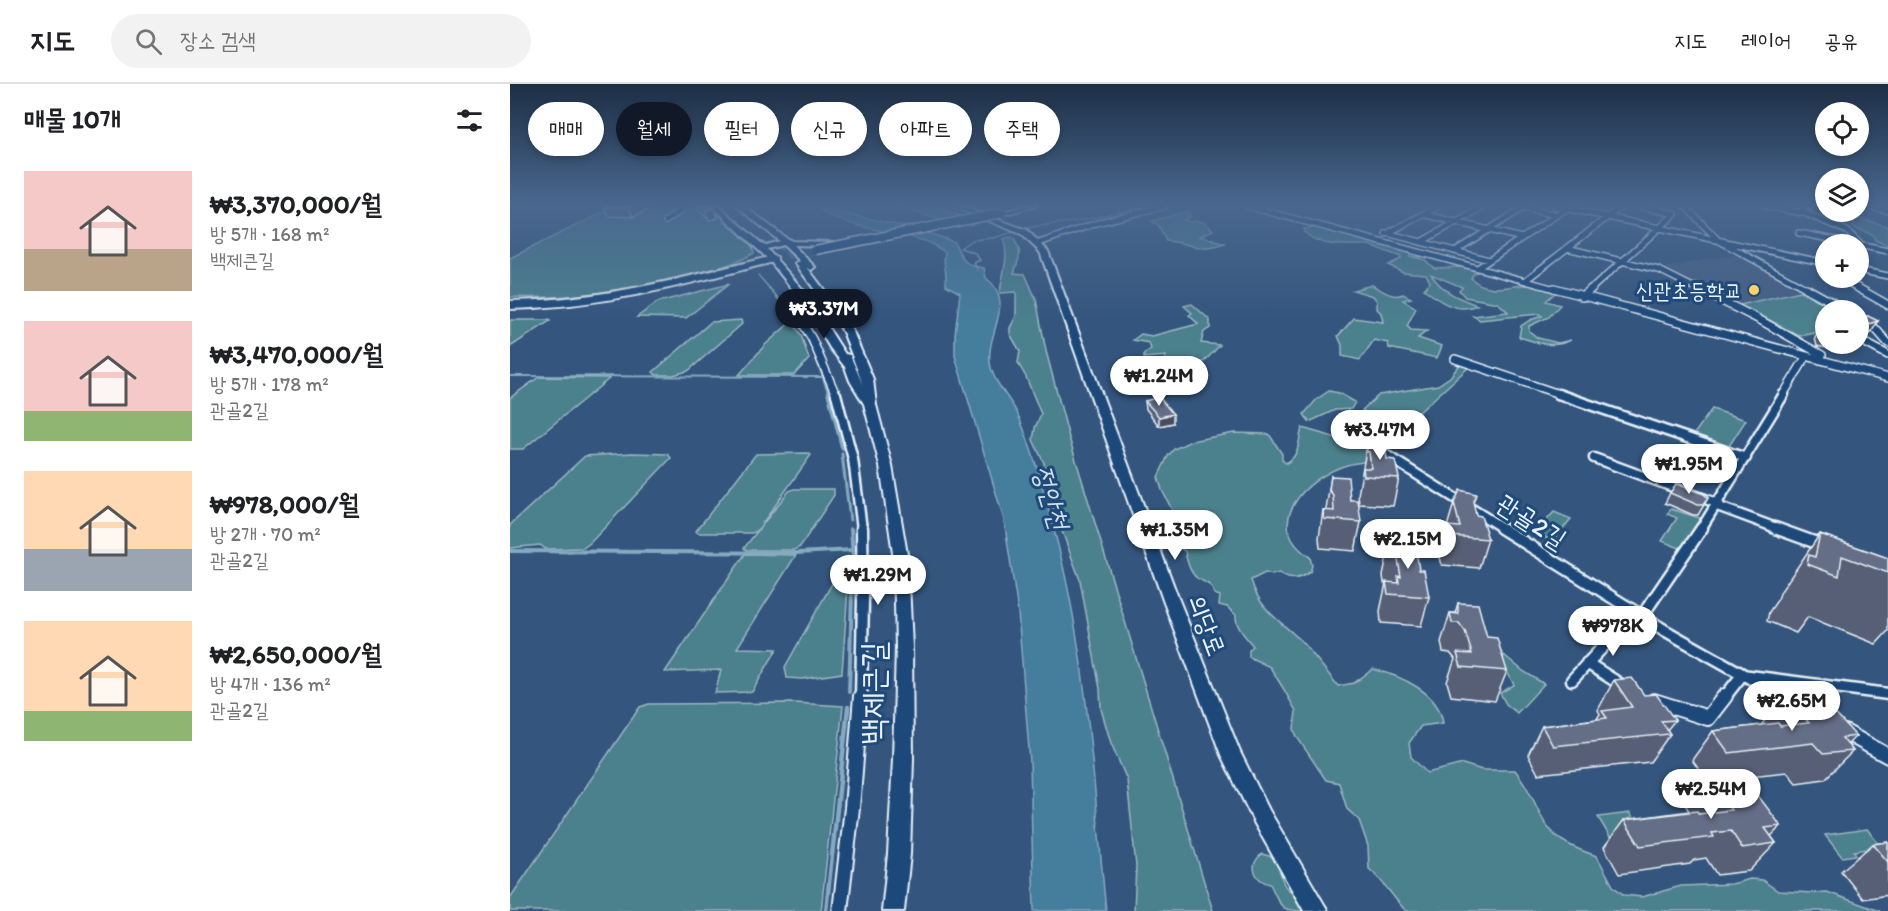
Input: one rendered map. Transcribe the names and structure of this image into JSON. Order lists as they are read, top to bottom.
{
  "streets": {
    "main road": ["의당로", "백제큰길"],
    "street": ["관골2길"]
  },
  "water": ["정안천"],
  "places": ["신관초등학교"],
  "page": {
    "header": "지도",
    "search": "장소 검색",
    "nav": ["지도", "레이어", "공유"],
    "heading": "매물 10개",
    "map_buttons": ["+", "−"],
    "chip": [
      "매매",
      "월세",
      "필터",
      "신규",
      "아파트",
      "주택"
    ],
    "list": [
      {
        "name": "₩3,370,000/월",
        "note": "방 5개 · 168 m² · 백제큰길"
      },
      {
        "name": "₩3,470,000/월",
        "note": "방 5개 · 178 m² · 관골2길"
      },
      {
        "name": "₩978,000/월",
        "note": "방 2개 · 70 m² · 관골2길"
      },
      {
        "name": "₩2,650,000/월",
        "note": "방 4개 · 136 m² · 관골2길"
      }
    ],
    "price": [
      "₩3.37M",
      "₩1.24M",
      "₩3.47M",
      "₩1.95M",
      "₩1.35M",
      "₩2.15M",
      "₩1.29M",
      "₩978K",
      "₩2.65M",
      "₩2.54M"
    ]
  }
}
